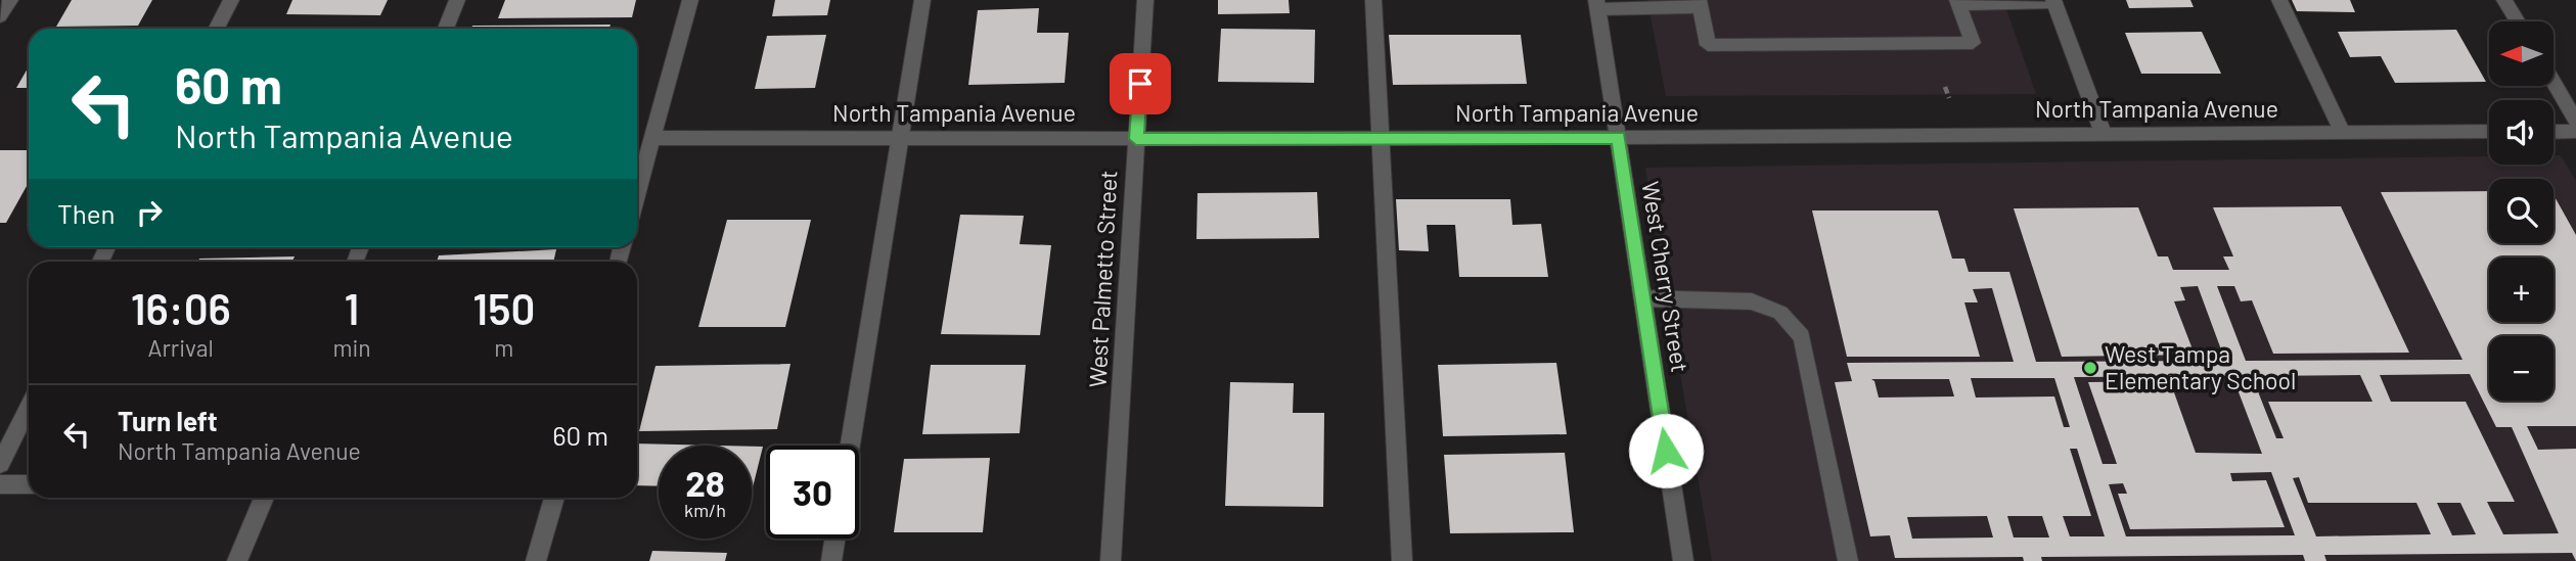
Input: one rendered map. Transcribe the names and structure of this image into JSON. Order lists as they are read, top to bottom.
{
  "streets": {
    "street": ["North Tampania Avenue", "West Cherry Street", "West Palmetto Street"]
  },
  "crossings": [
    ["North Tampania Avenue", "West Cherry Street"],
    ["North Tampania Avenue", "West Palmetto Street"]
  ],
  "places": ["West Tampa Elementary School"],
  "north": "left",
  "page": {
    "map_buttons": ["+", "−"],
    "turn": ["60 m", "North Tampania Avenue"],
    "then": "Then",
    "eta": [
      "16:06",
      "Arrival",
      "1",
      "min",
      "150",
      "m"
    ],
    "list": [
      {
        "name": "Turn left",
        "note": "North Tampania Avenue",
        "value": "60 m"
      }
    ],
    "speed": "28 km/h",
    "limit": "30"
  }
}
